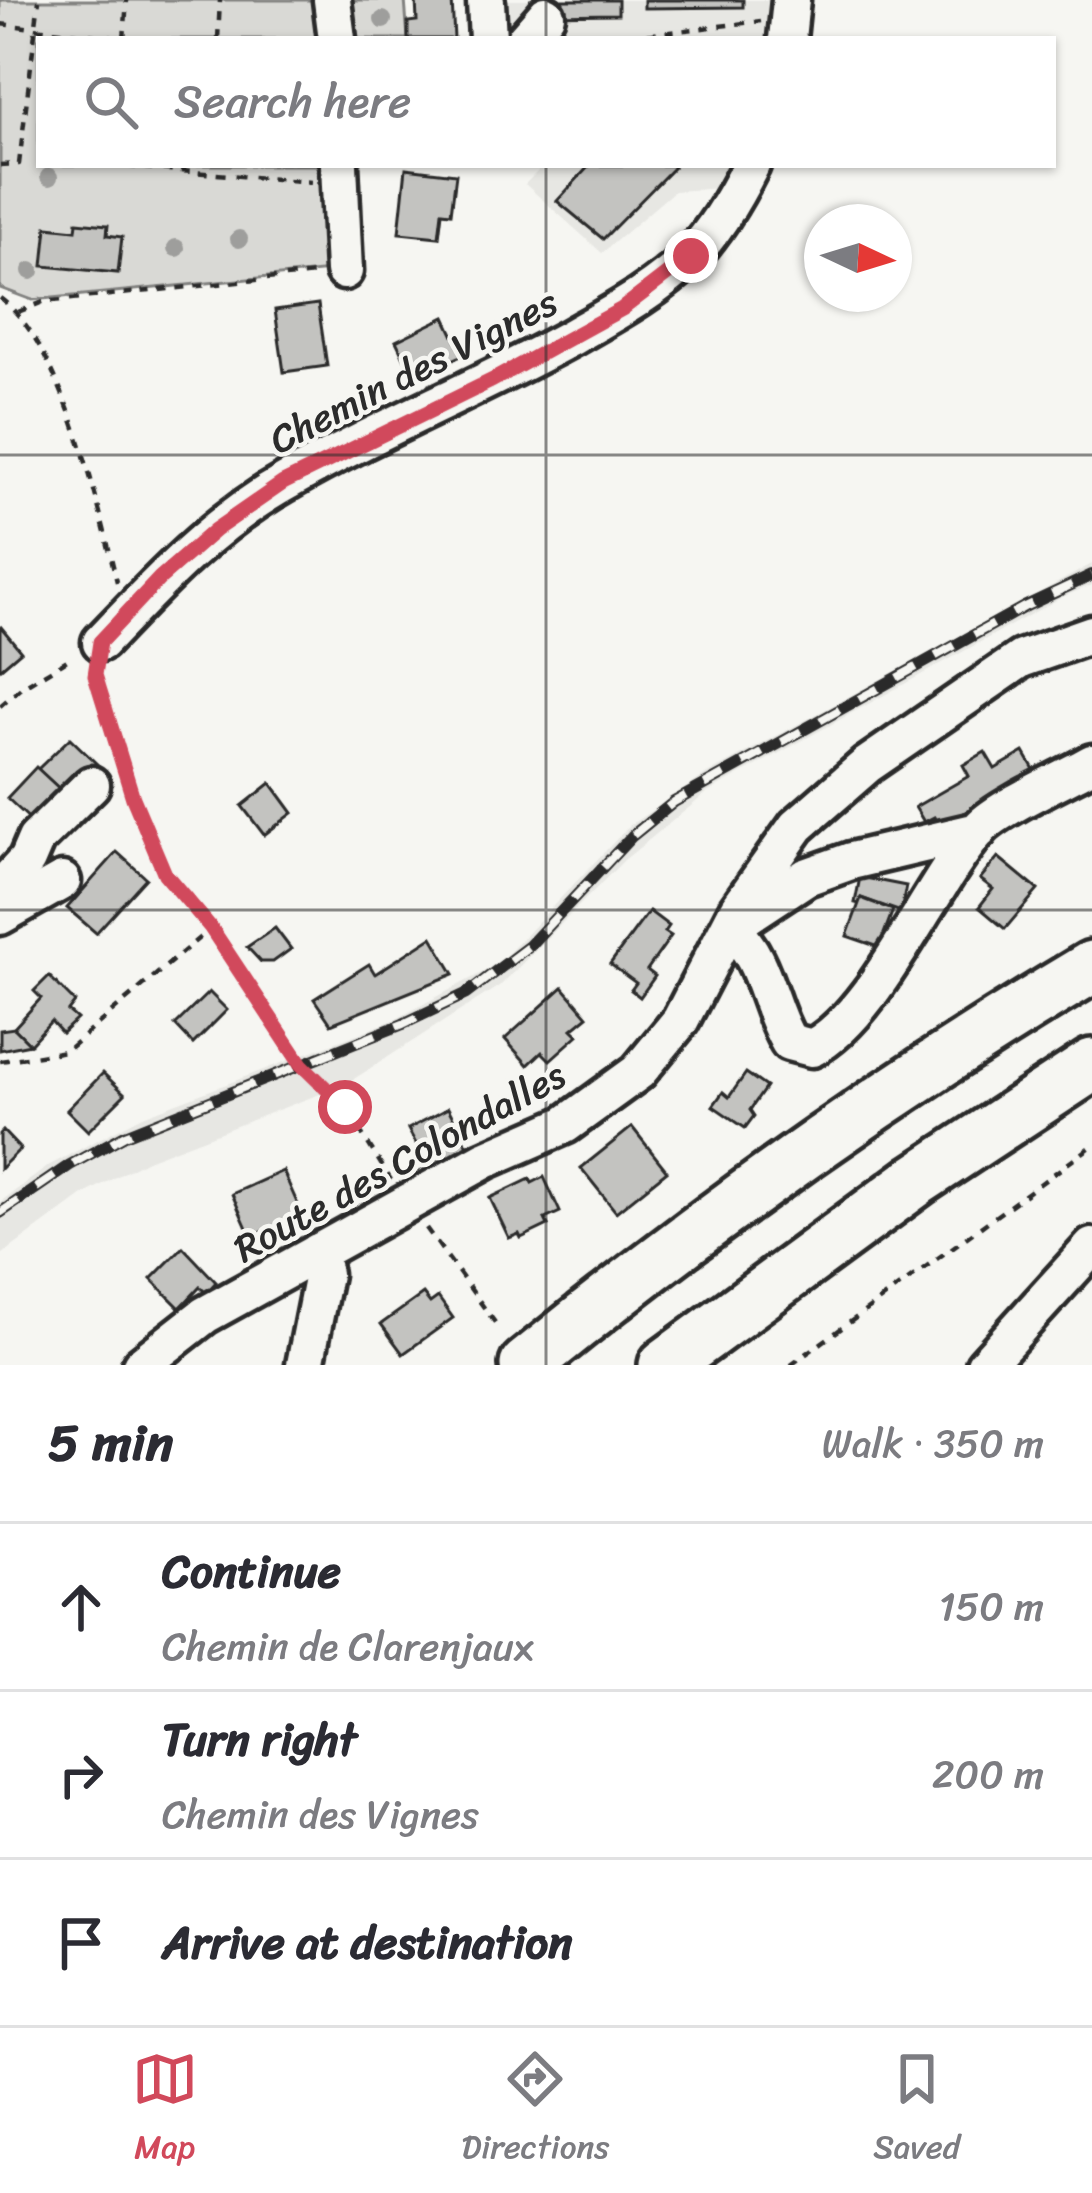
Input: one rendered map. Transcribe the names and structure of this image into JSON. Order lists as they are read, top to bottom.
{
  "streets": {
    "street": ["Chemin des Vignes", "Route des Colondalles"]
  },
  "north": "right",
  "page": {
    "search": "Search here",
    "heading": ["5 min", "Walk · 350 m"],
    "list": [
      ["Continue", "Chemin de Clarenjaux", "150 m"],
      ["Turn right", "Chemin des Vignes", "200 m"],
      "Arrive at destination"
    ],
    "nav": ["Map", "Directions", "Saved"]
  }
}
